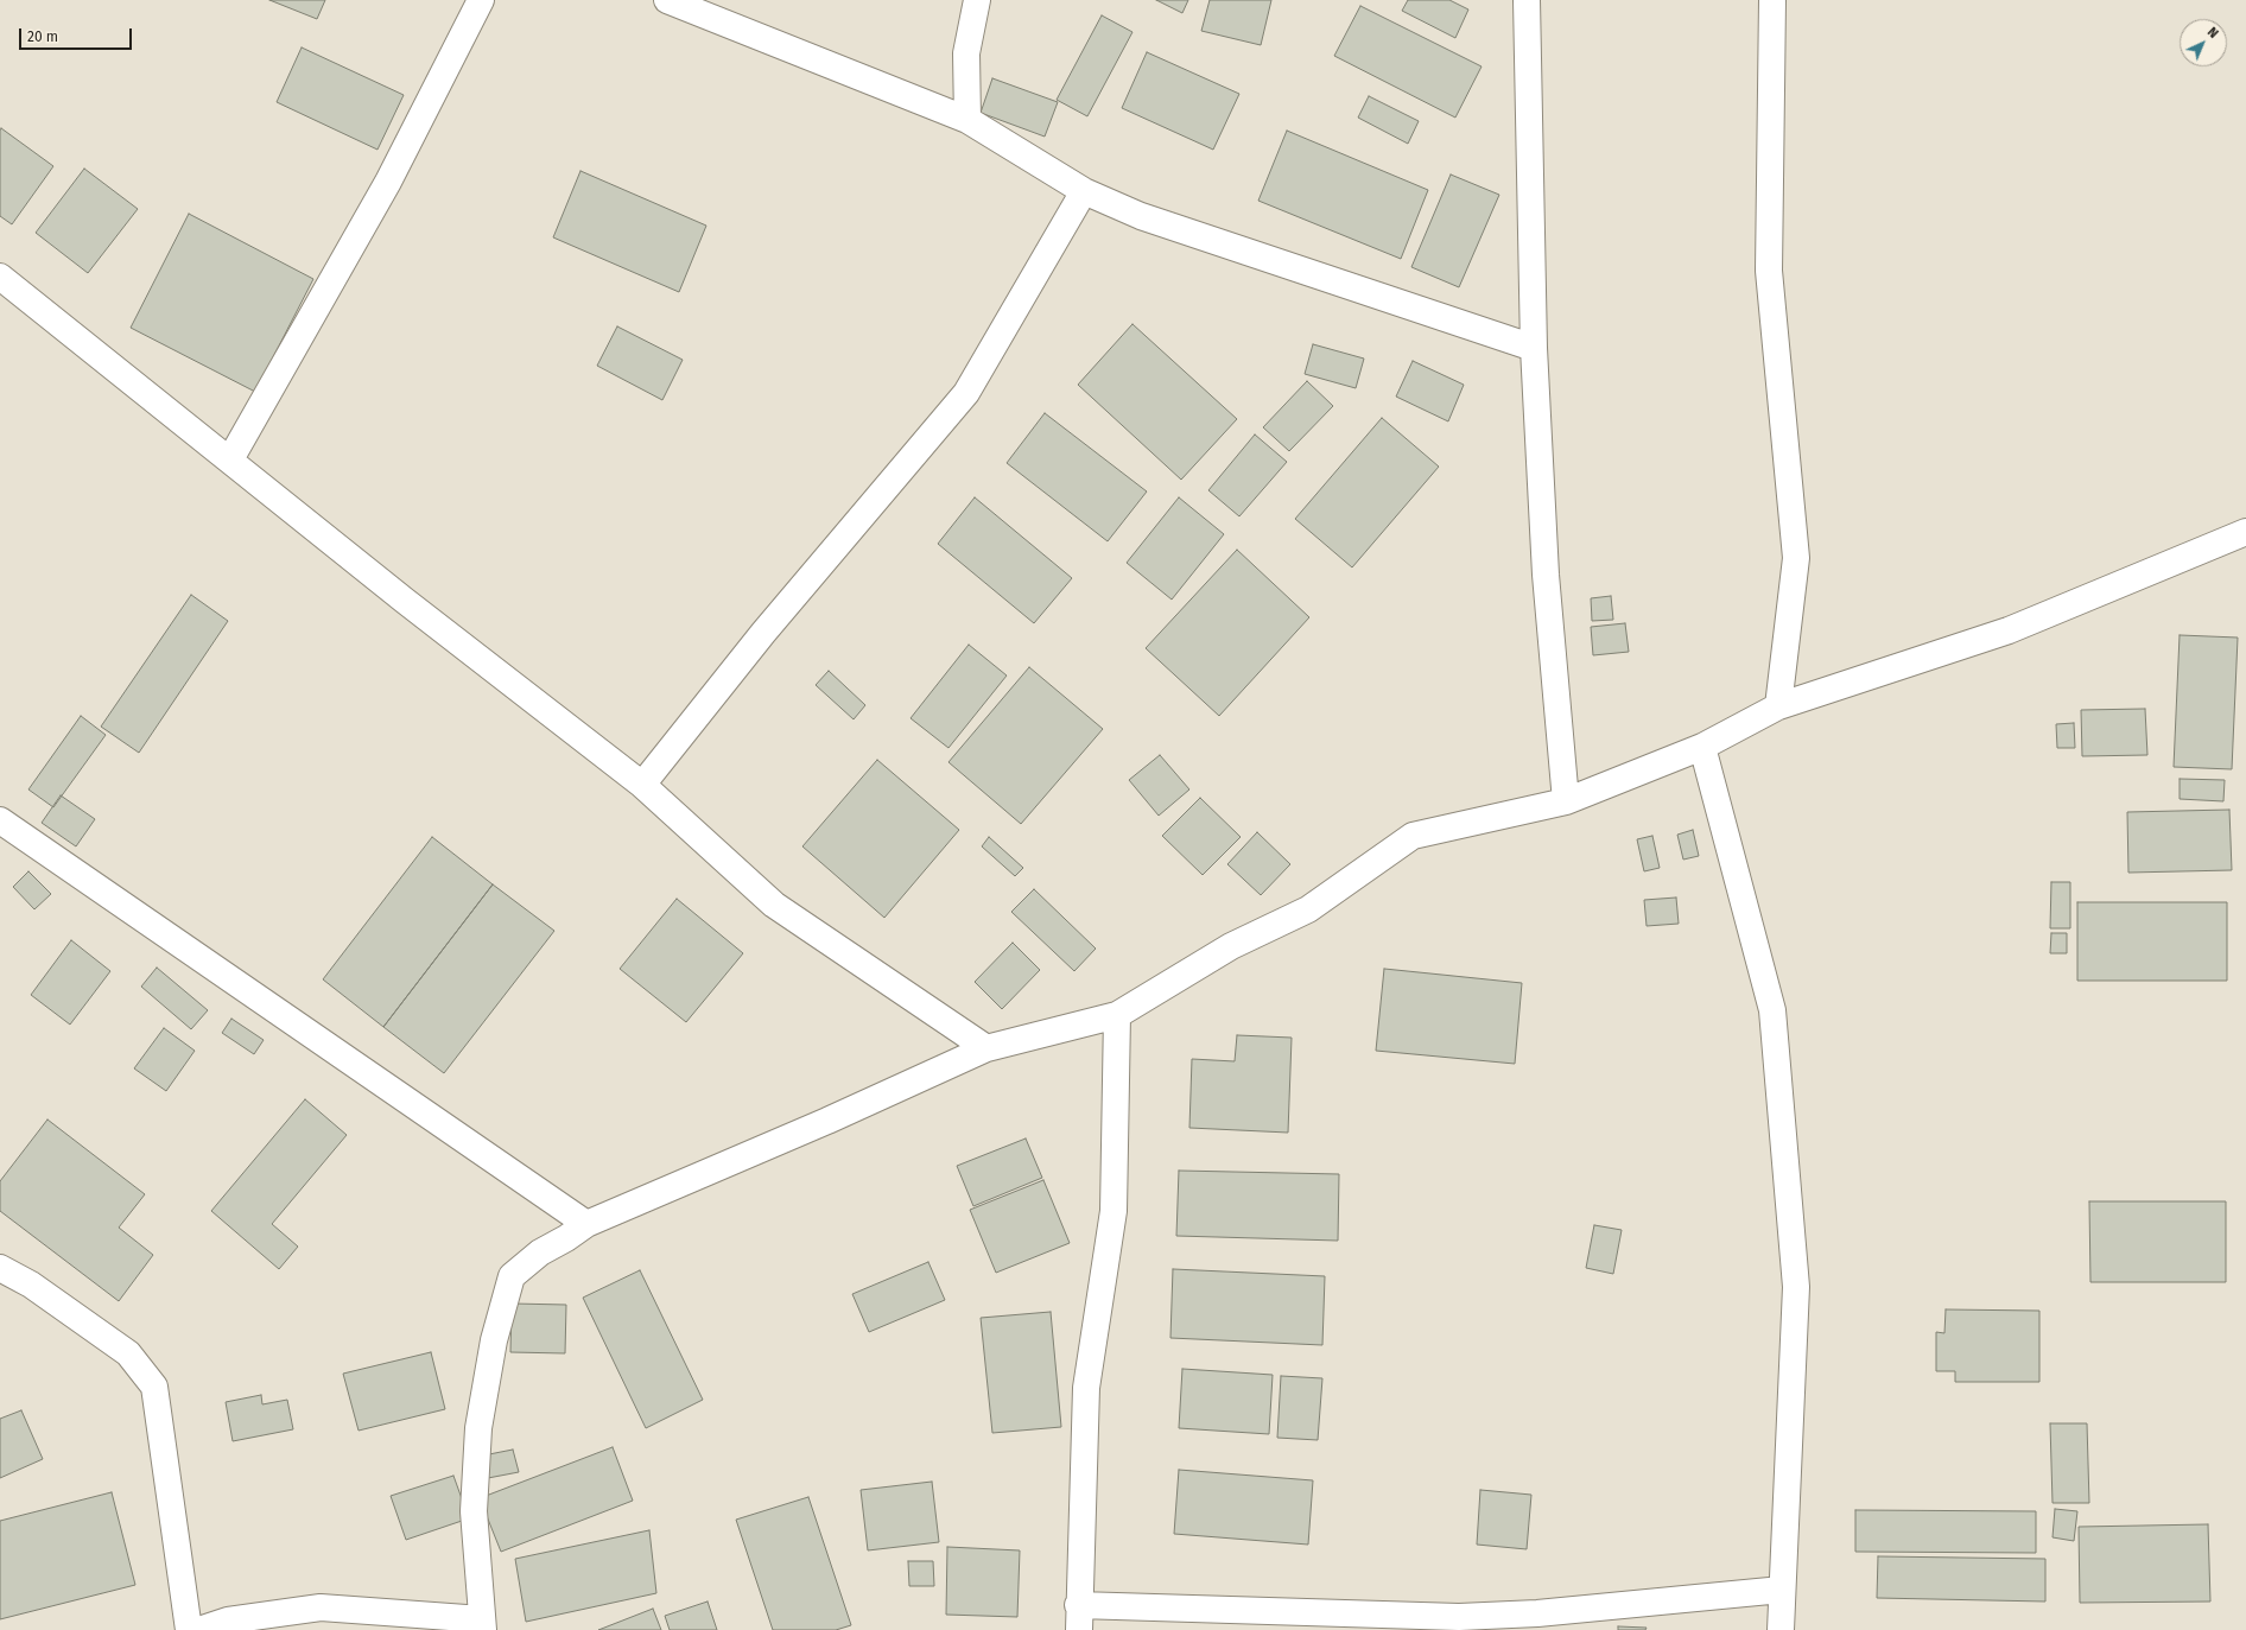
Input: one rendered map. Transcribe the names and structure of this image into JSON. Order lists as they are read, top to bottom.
{
  "scale_bar": "20 m",
  "north": "top right"
}
